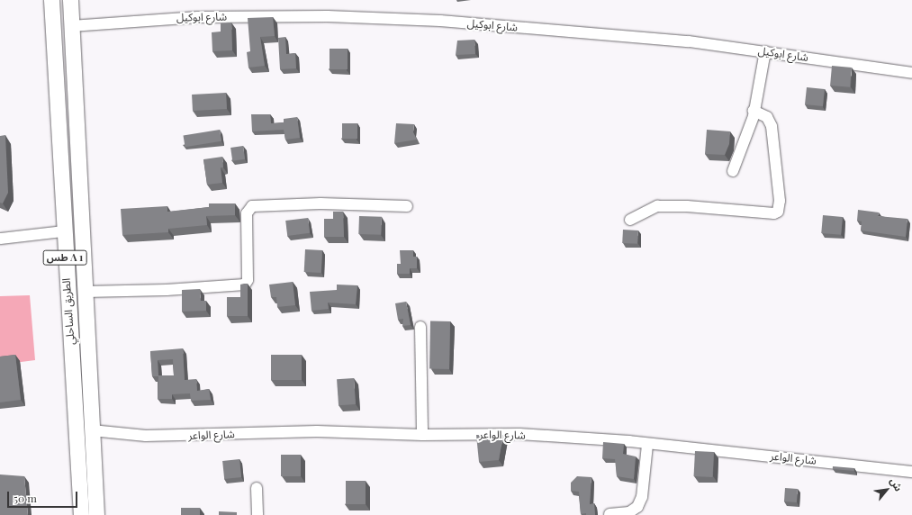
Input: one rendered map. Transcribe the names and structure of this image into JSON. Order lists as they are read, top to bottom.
{
  "streets": {
    "highway": ["طس A 1", "الطريق الساحلي"],
    "street": ["شارع ابوكيل", "شارع الواعر"]
  },
  "crossings": [
    ["شارع ابوكيل", "الطريق الساحلي"],
    ["الطريق الساحلي", "شارع الواعر"]
  ],
  "scale_bar": "50 m",
  "north": "top right"
}
